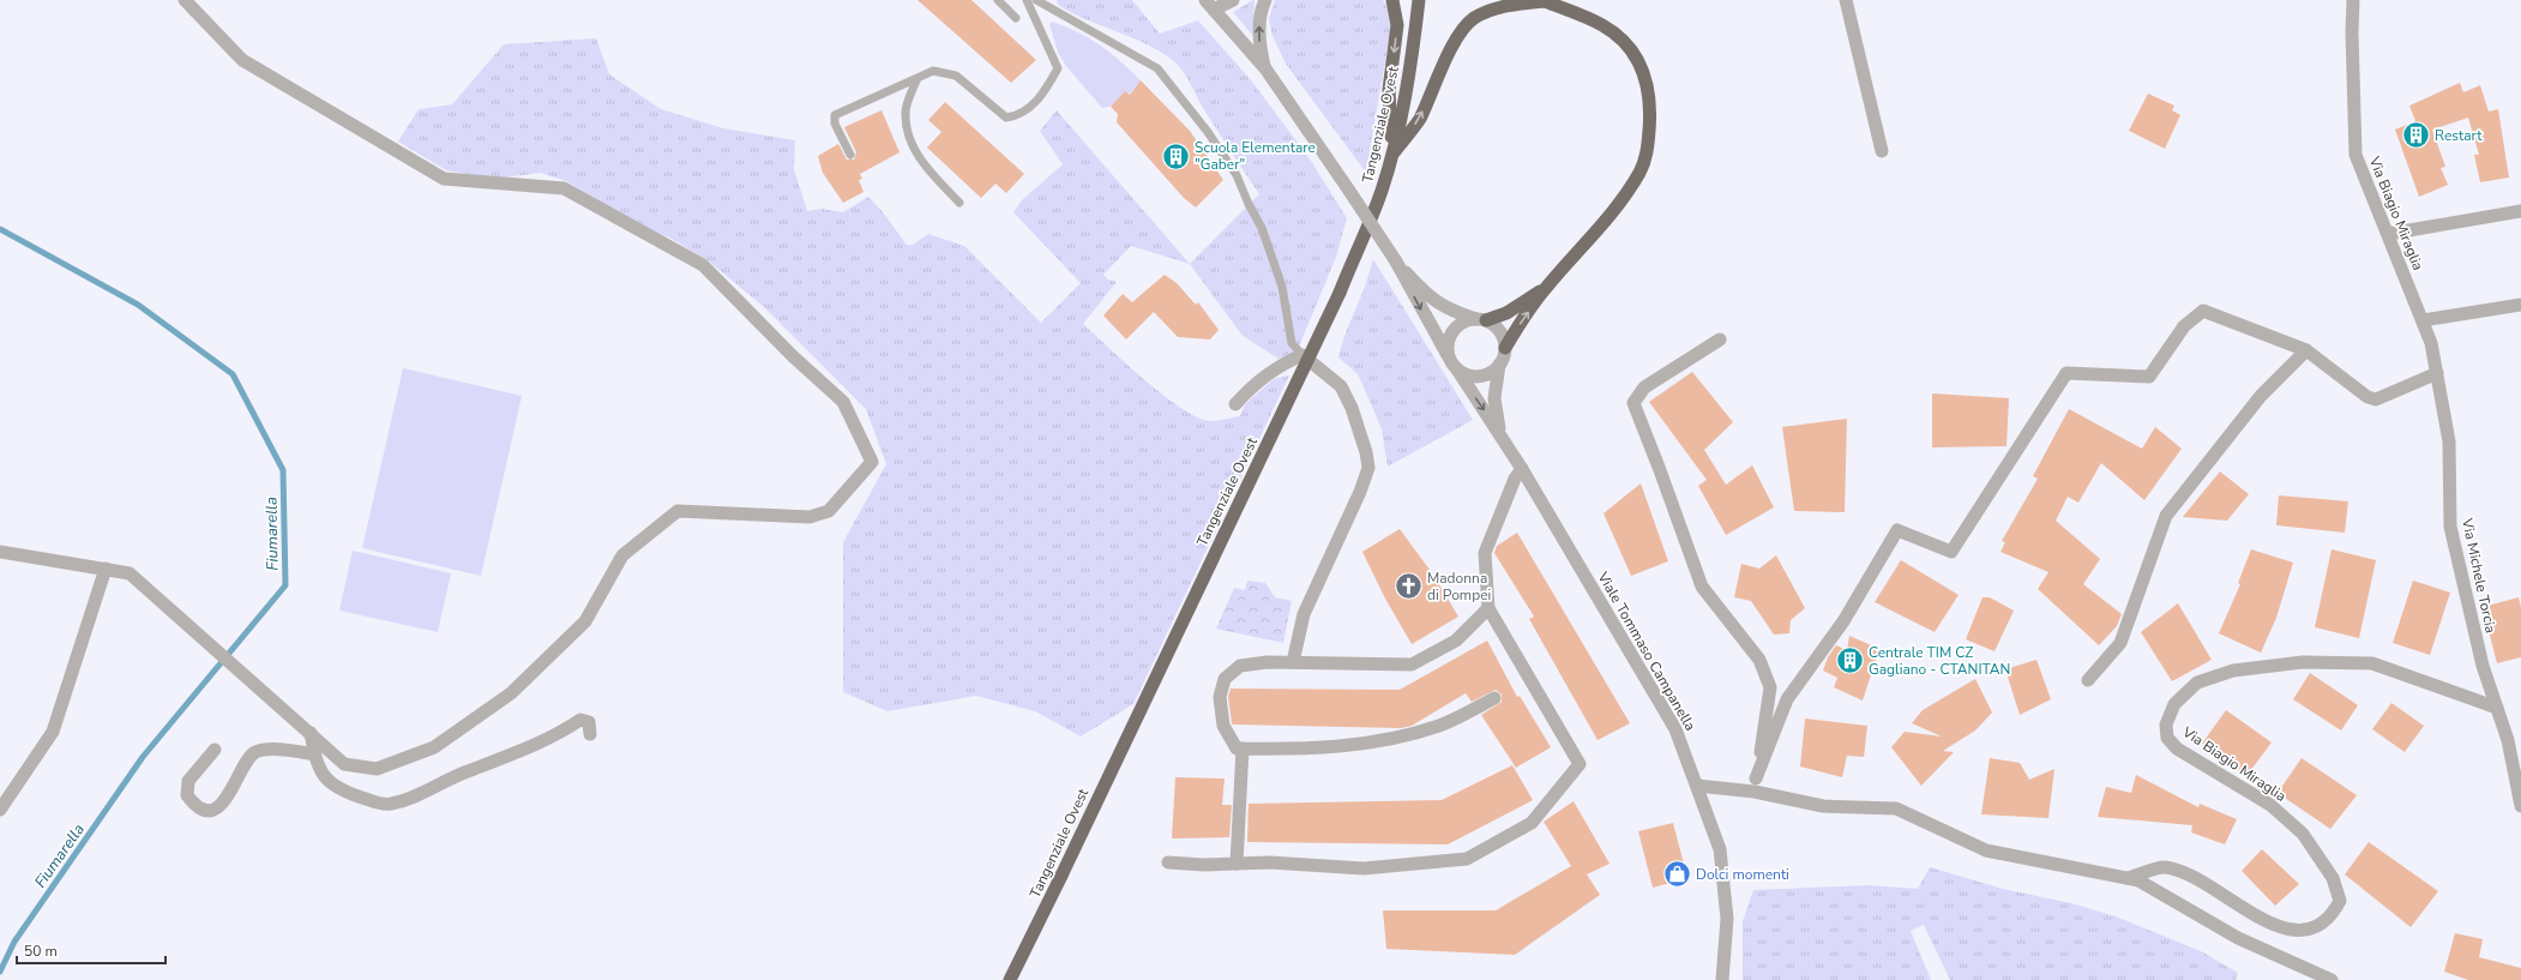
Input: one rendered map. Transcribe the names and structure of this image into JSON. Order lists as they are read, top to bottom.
{
  "streets": {
    "highway": ["Tangenziale Ovest"],
    "street": ["Via Biagio Miraglia", "Via Michele Torcia", "Viale Tommaso Campanella"]
  },
  "crossings": [
    ["Via Biagio Miraglia", "Via Michele Torcia"]
  ],
  "water": ["Fiumarella"],
  "places": {
    "building": ["Restart", "Scuola Elementare \"Gaber\"", "Centrale TIM CZ Gagliano - CTANITAN"],
    "church": ["Madonna di Pompei"],
    "shop": ["Dolci momenti"]
  },
  "scale_bar": "50 m"
}
